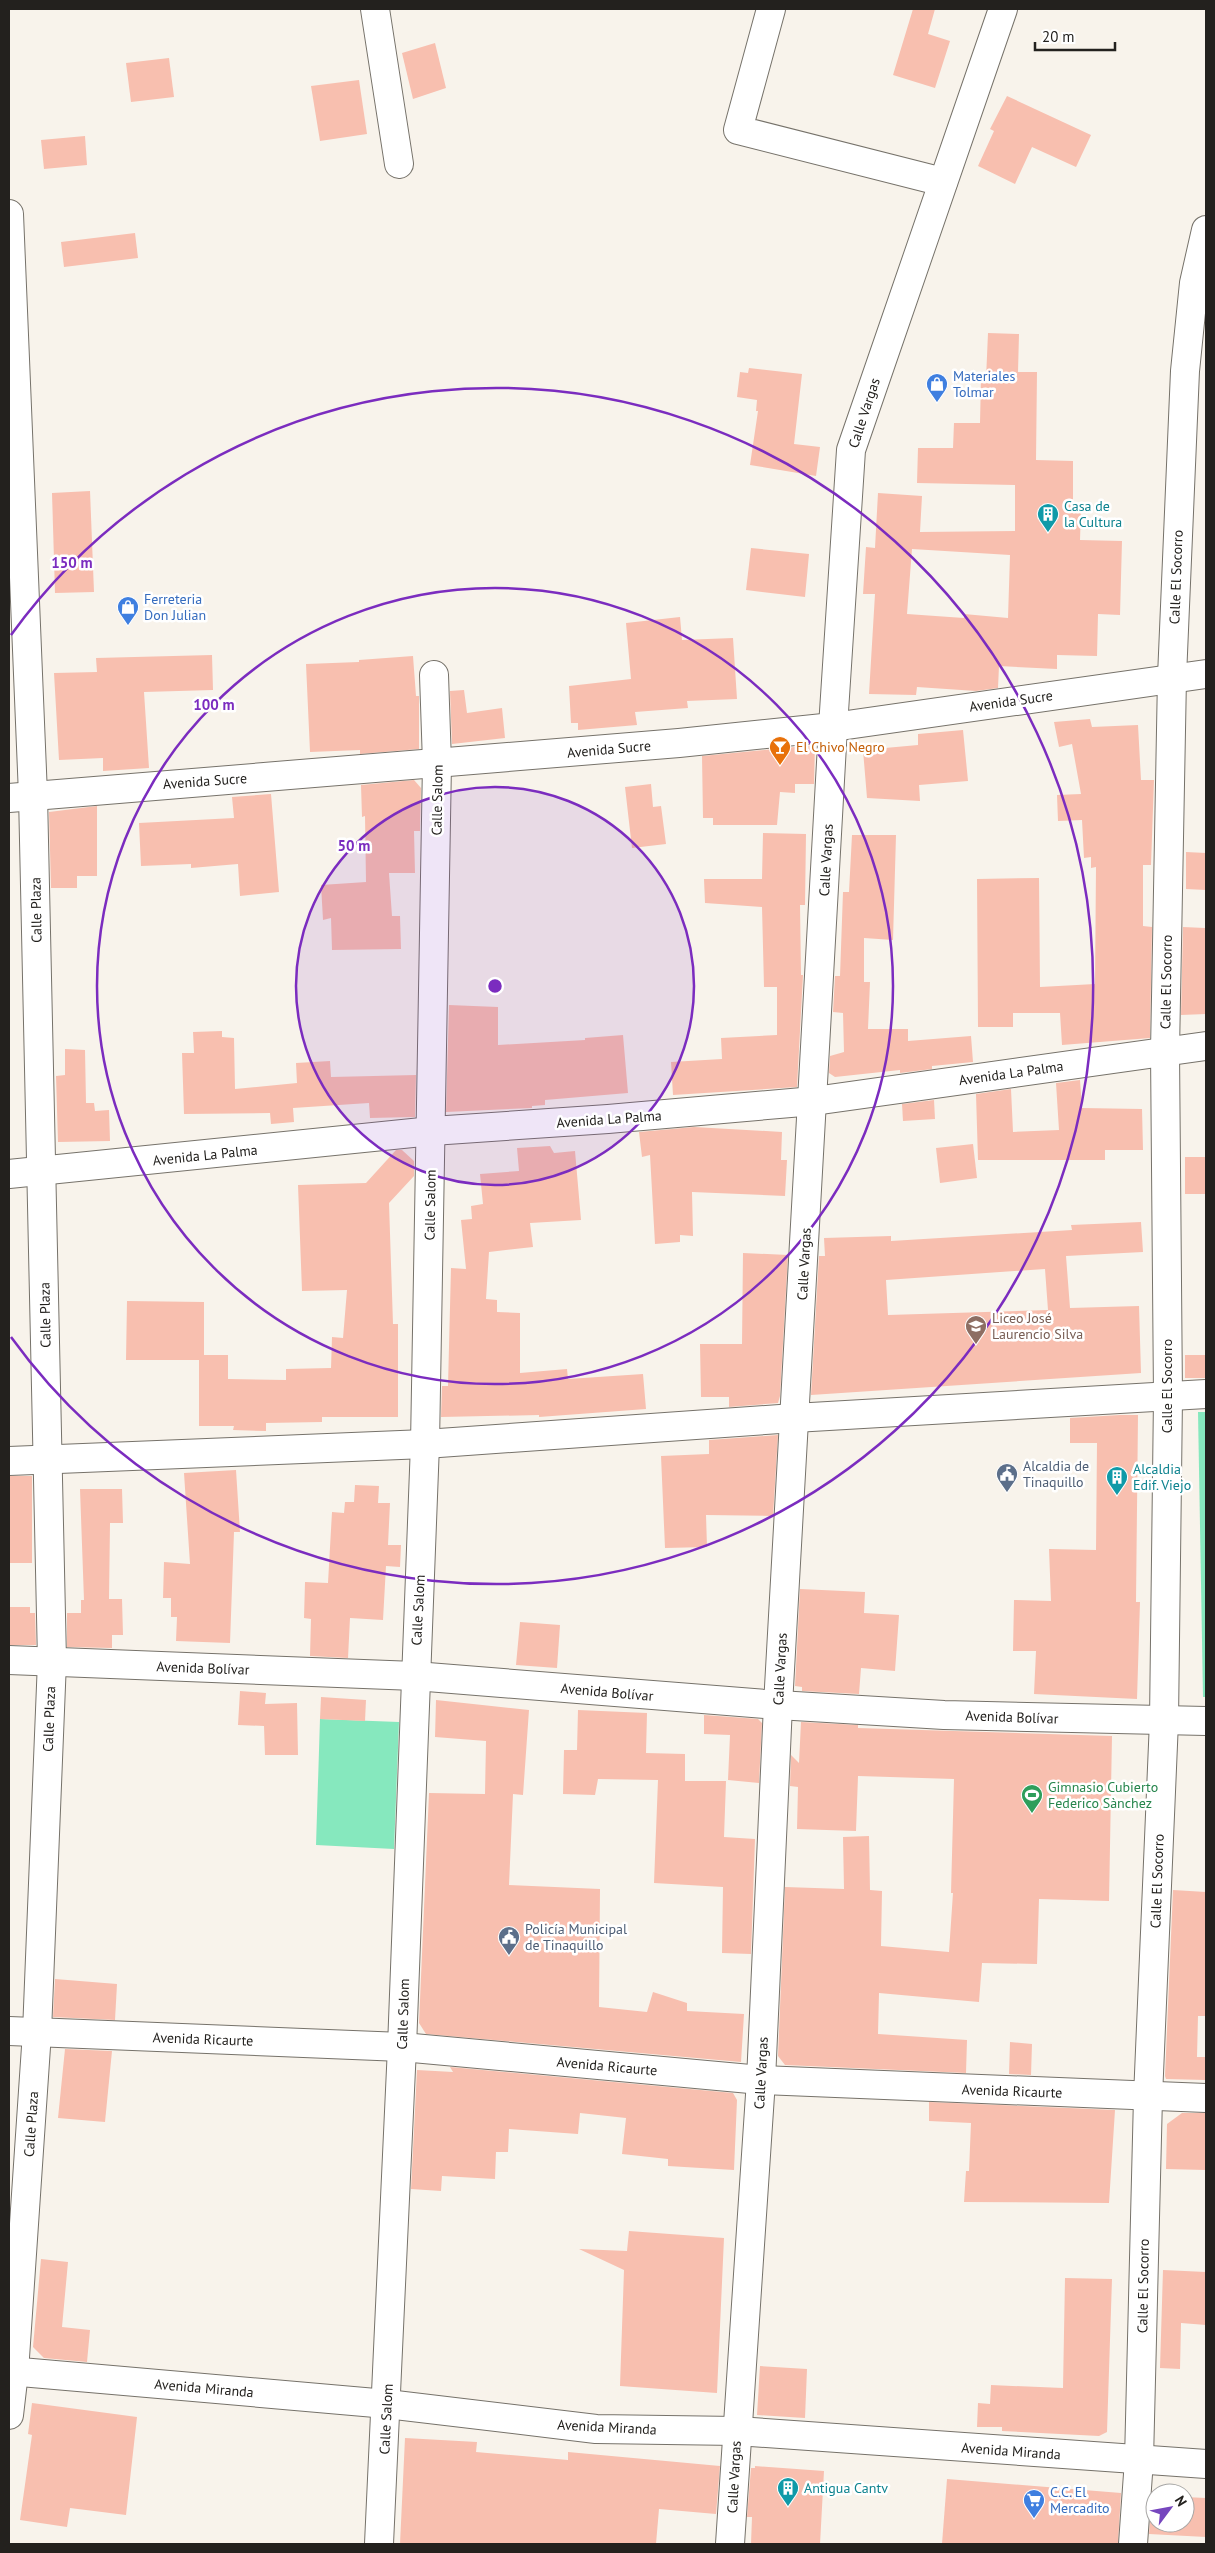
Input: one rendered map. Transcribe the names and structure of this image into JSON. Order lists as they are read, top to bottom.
{
  "streets": {
    "street": [
      "Calle Vargas",
      "Calle El Socorro",
      "Avenida Sucre",
      "Calle Salom",
      "Calle Plaza",
      "Avenida La Palma",
      "Avenida Bolívar",
      "Avenida Ricaurte",
      "Avenida Miranda"
    ]
  },
  "crossings": [
    ["Calle Vargas", "Avenida Sucre"],
    ["Calle Vargas", "Avenida La Palma"],
    ["Calle Vargas", "Avenida Bolívar"],
    ["Calle Vargas", "Avenida Ricaurte"],
    ["Calle Vargas", "Avenida Miranda"],
    ["Calle El Socorro", "Avenida Sucre"],
    ["Calle El Socorro", "Avenida La Palma"],
    ["Calle El Socorro", "Avenida Bolívar"],
    ["Calle El Socorro", "Avenida Ricaurte"],
    ["Calle El Socorro", "Avenida Miranda"],
    ["Avenida Sucre", "Calle Salom"],
    ["Avenida Sucre", "Calle Plaza"],
    ["Calle Salom", "Avenida La Palma"],
    ["Calle Salom", "Avenida Bolívar"],
    ["Calle Salom", "Avenida Ricaurte"],
    ["Calle Salom", "Avenida Miranda"],
    ["Calle Plaza", "Avenida La Palma"],
    ["Calle Plaza", "Avenida Bolívar"],
    ["Calle Plaza", "Avenida Ricaurte"],
    ["Calle Plaza", "Avenida Miranda"]
  ],
  "places": {
    "shop": ["Materiales Tolmar", "Ferreteria Don Julian"],
    "building": ["Casa de la Cultura", "Alcaldia Edif. Viejo", "Antigua Cantv"],
    "bar": ["El Chivo Negro"],
    "school or university": ["Liceo José Laurencio Silva"],
    "public building": ["Alcaldia de Tinaquillo", "Policía Municipal de Tinaquillo"],
    "sports": ["Gimnasio Cubierto Federico Sànchez"],
    "supermarket": ["C.C. El Mercadito"]
  },
  "scale_bar": "20 m",
  "north": "top right",
  "rings": ["150 m", "100 m", "50 m"]
}
